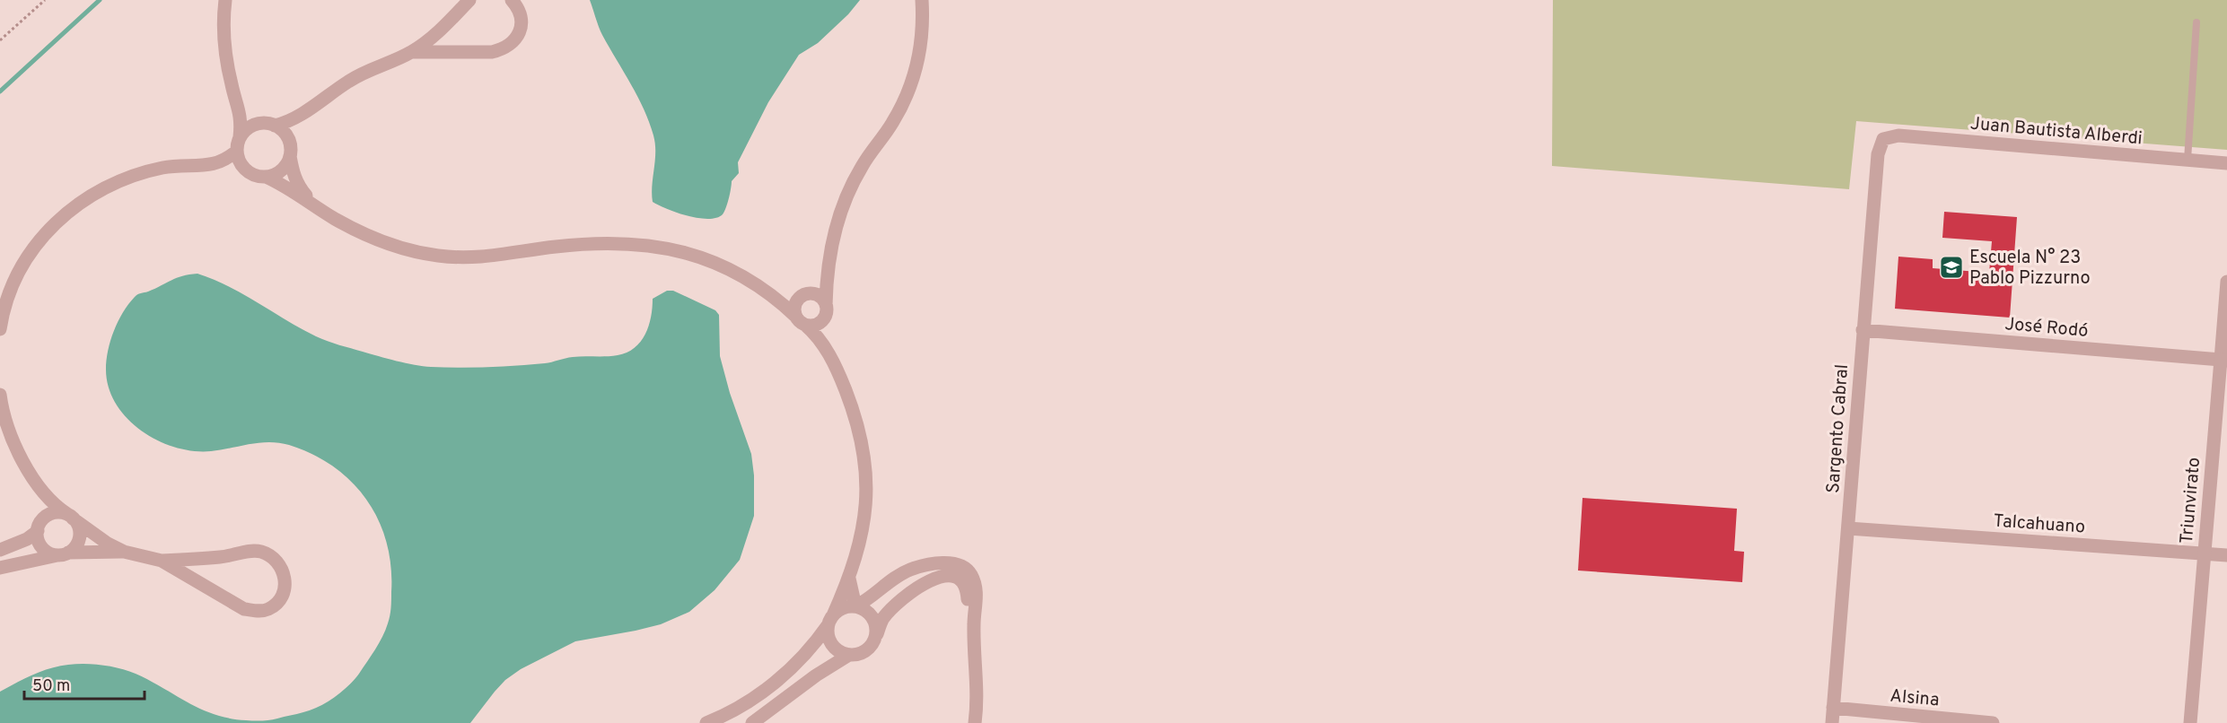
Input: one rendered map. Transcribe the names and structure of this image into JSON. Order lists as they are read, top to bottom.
{
  "streets": {
    "street": [
      "Juan Bautista Alberdi",
      "José Rodó",
      "Sargento Cabral",
      "Triunvirato",
      "Talcahuano",
      "Alsina"
    ]
  },
  "crossings": [
    ["Juan Bautista Alberdi", "Sargento Cabral"],
    ["José Rodó", "Sargento Cabral"],
    ["José Rodó", "Triunvirato"],
    ["Sargento Cabral", "Talcahuano"],
    ["Sargento Cabral", "Alsina"],
    ["Triunvirato", "Talcahuano"]
  ],
  "places": {
    "school or university": ["Escuela N° 23 Pablo Pizzurno"]
  },
  "scale_bar": "50 m"
}
